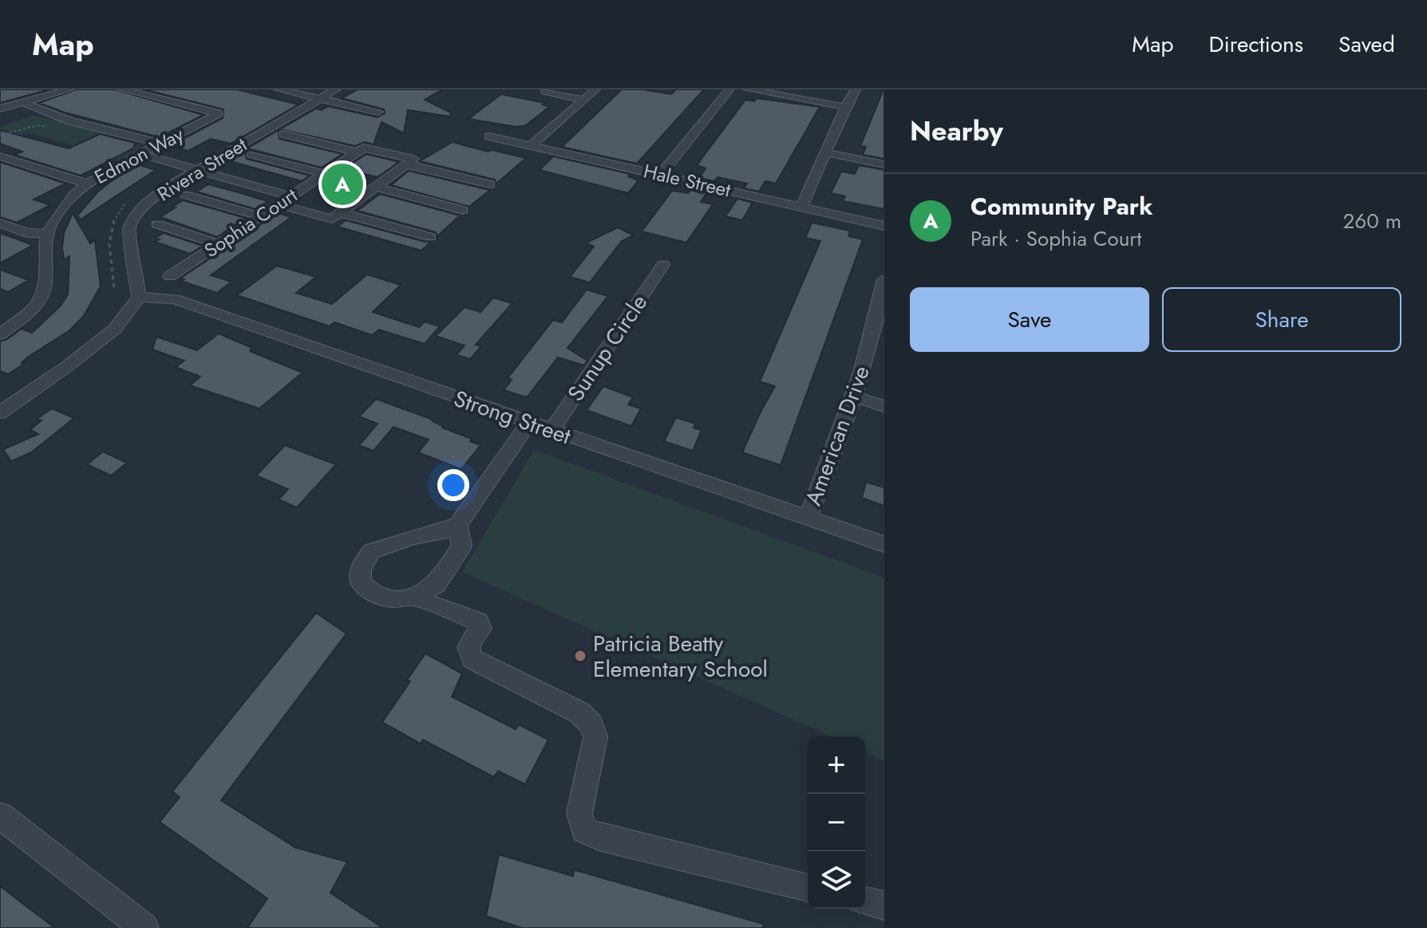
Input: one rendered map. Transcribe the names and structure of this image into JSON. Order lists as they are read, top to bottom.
{
  "streets": {
    "street": [
      "Edmon Way",
      "Rivera Street",
      "Hale Street",
      "Sophia Court",
      "Sunup Circle",
      "Strong Street",
      "American Drive"
    ]
  },
  "crossings": [
    ["Rivera Street", "Strong Street"],
    ["Sunup Circle", "Strong Street"],
    ["Strong Street", "American Drive"]
  ],
  "places": ["Patricia Beatty Elementary School"],
  "page": {
    "header": "Map",
    "nav": ["Map", "Directions", "Saved"],
    "heading": "Nearby",
    "pins": "A",
    "list": [
      {
        "mark": "A",
        "name": "Community Park",
        "note": "Park · Sophia Court",
        "value": "260 m"
      }
    ],
    "buttons": ["Save", "Share"],
    "map_buttons": ["+", "−"]
  }
}
